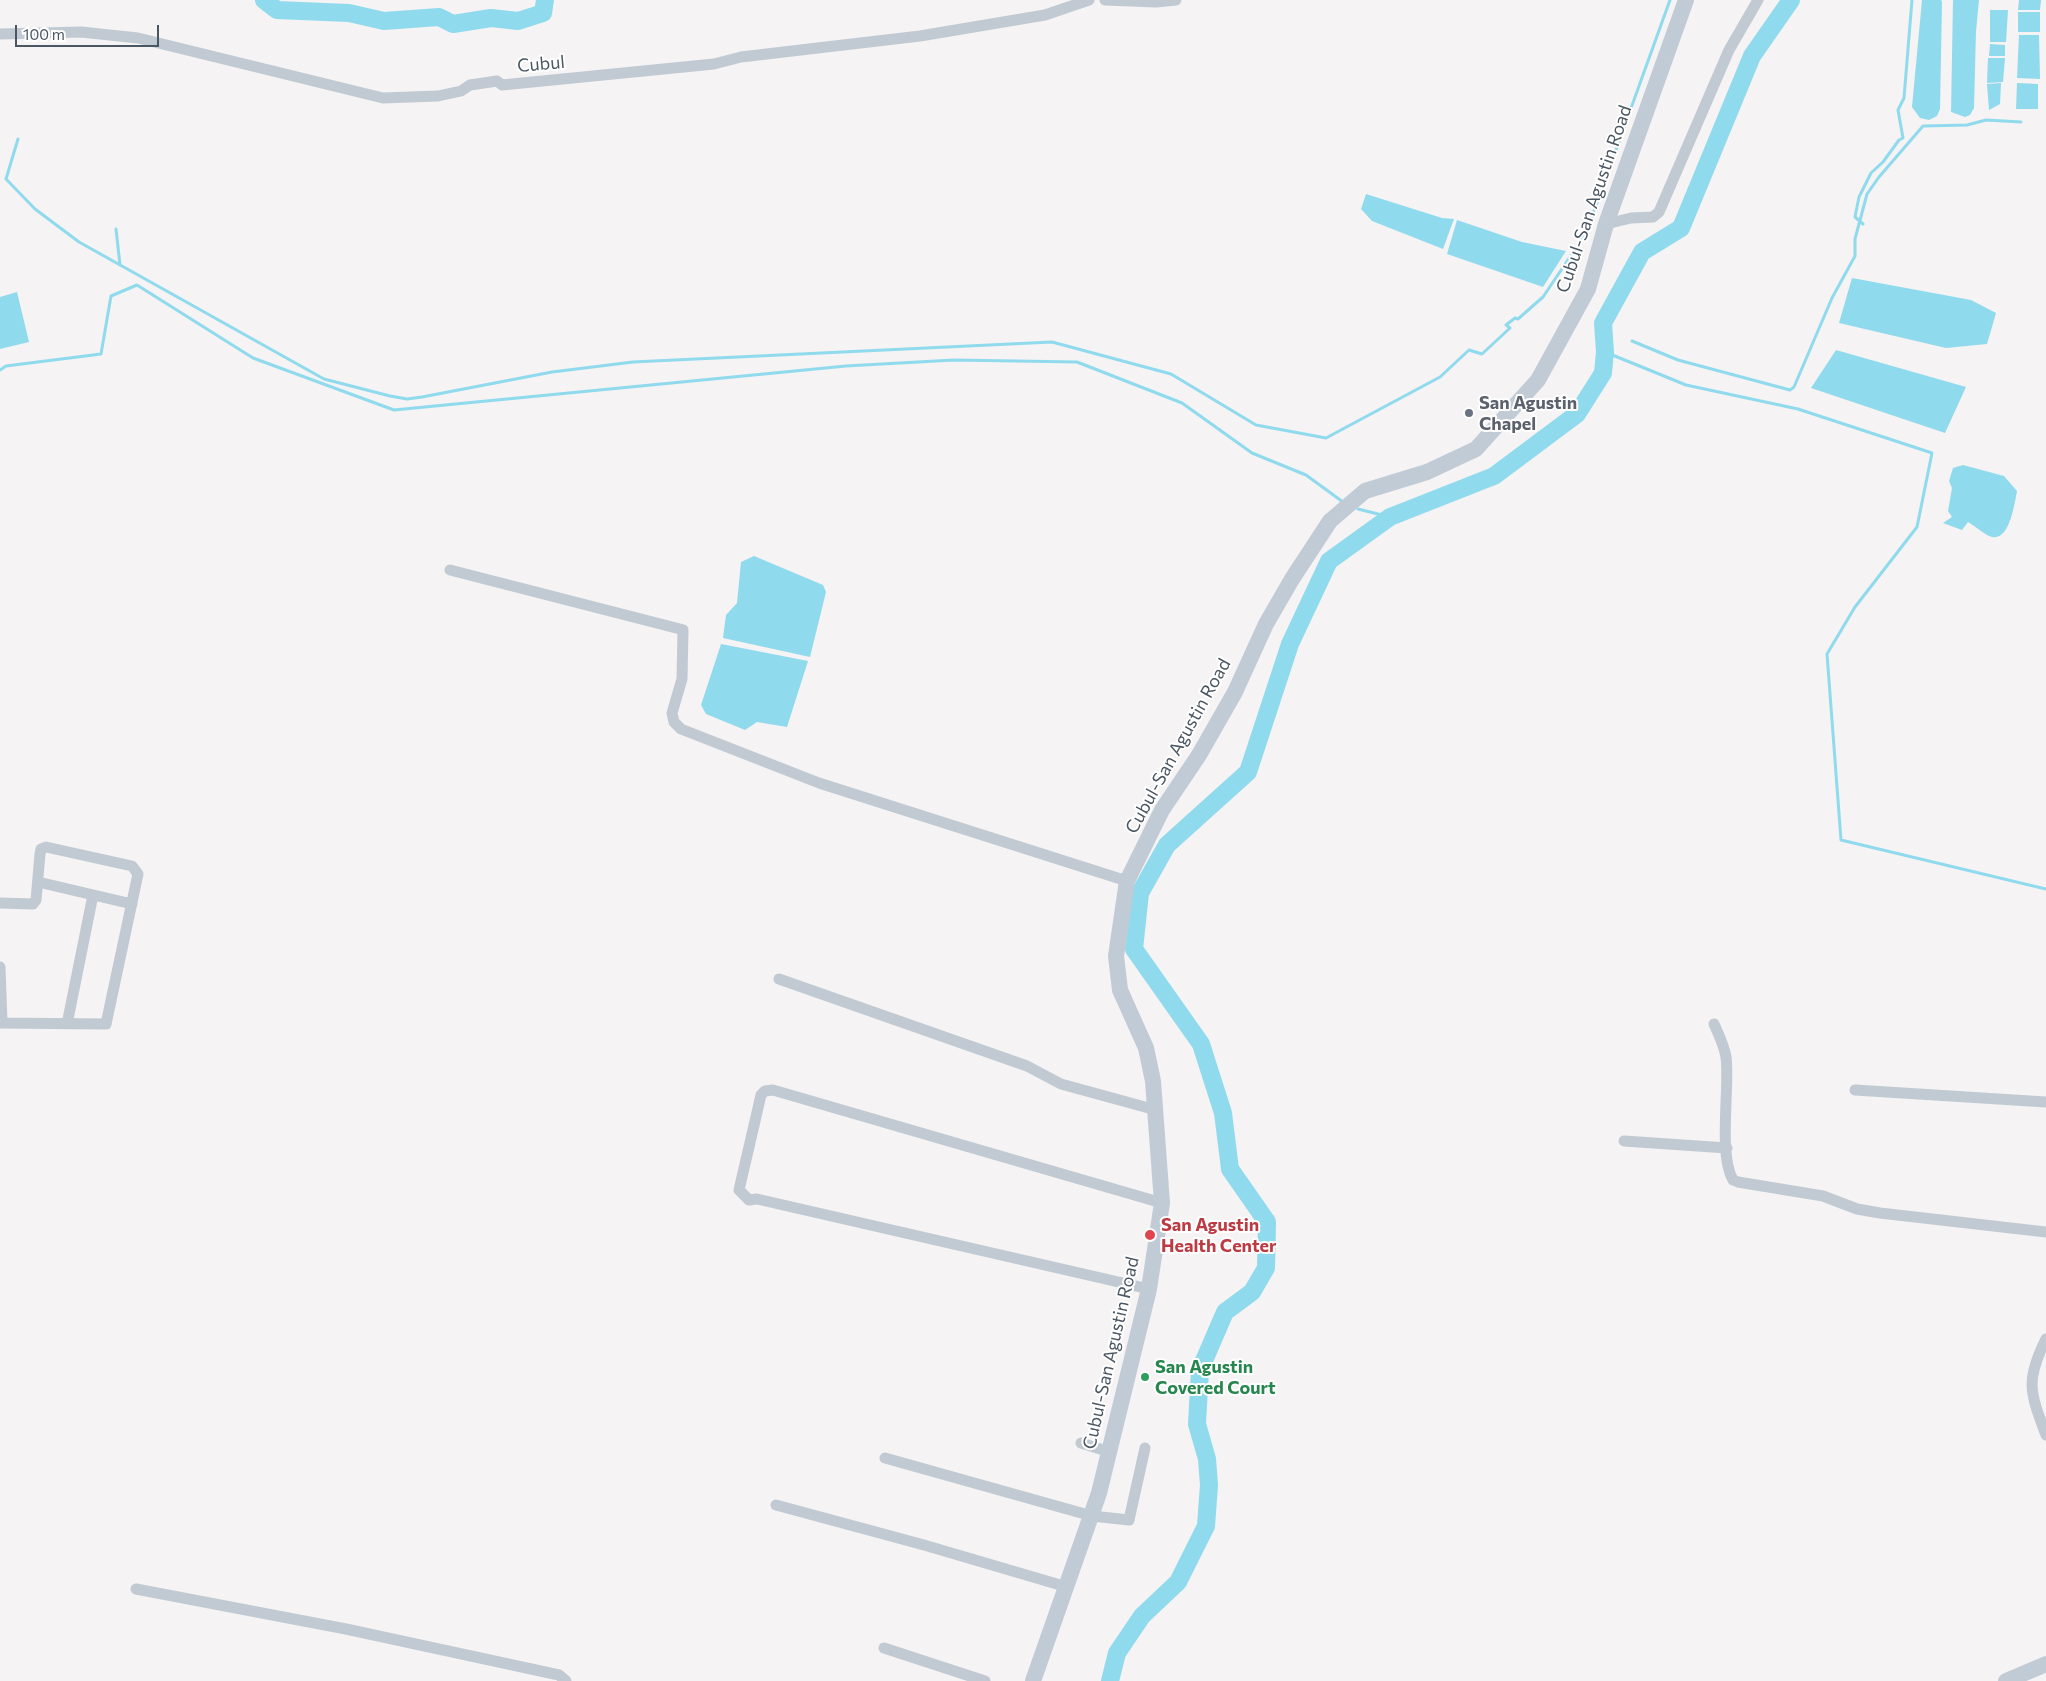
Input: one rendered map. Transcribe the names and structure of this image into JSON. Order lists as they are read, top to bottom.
{
  "streets": {
    "street": ["Cubul", "Cubul-San Agustin Road"]
  },
  "places": ["San Agustin Chapel", "San Agustin Health Center", "San Agustin Covered Court"],
  "scale_bar": "100 m"
}
